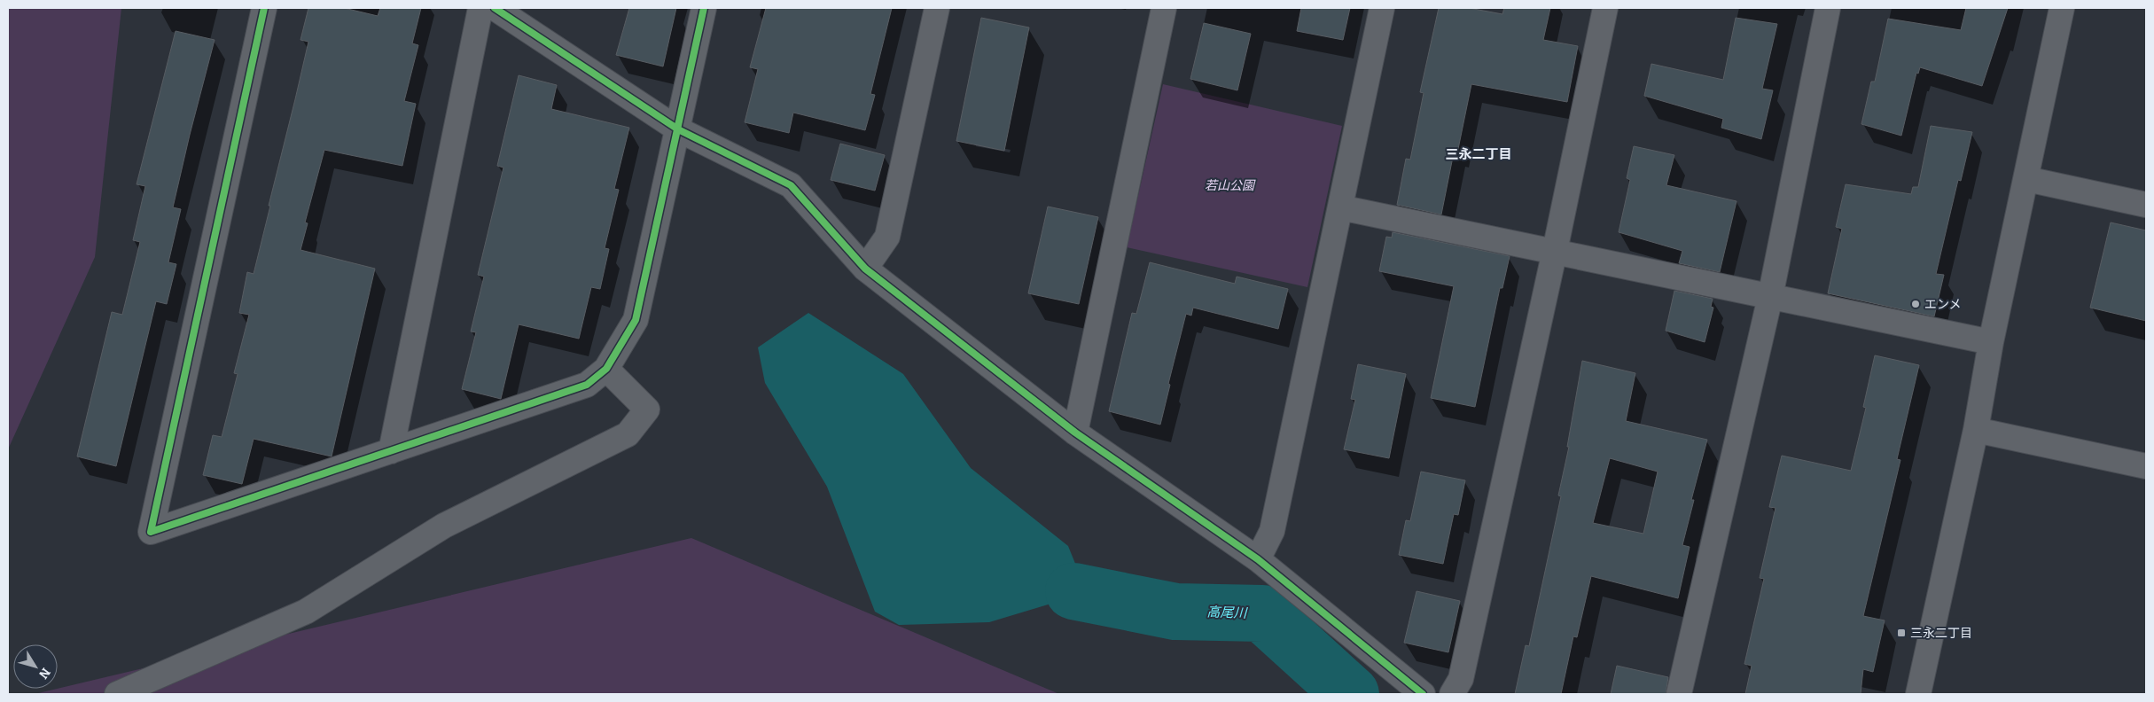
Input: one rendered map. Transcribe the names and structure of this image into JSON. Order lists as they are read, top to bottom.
{
  "districts": ["三永二丁目"],
  "water": ["高尾川"],
  "parks": ["若山公園"],
  "places": {
    "other": ["エンメ"],
    "transit": ["三永二丁目"]
  },
  "north": "bottom right"
}
